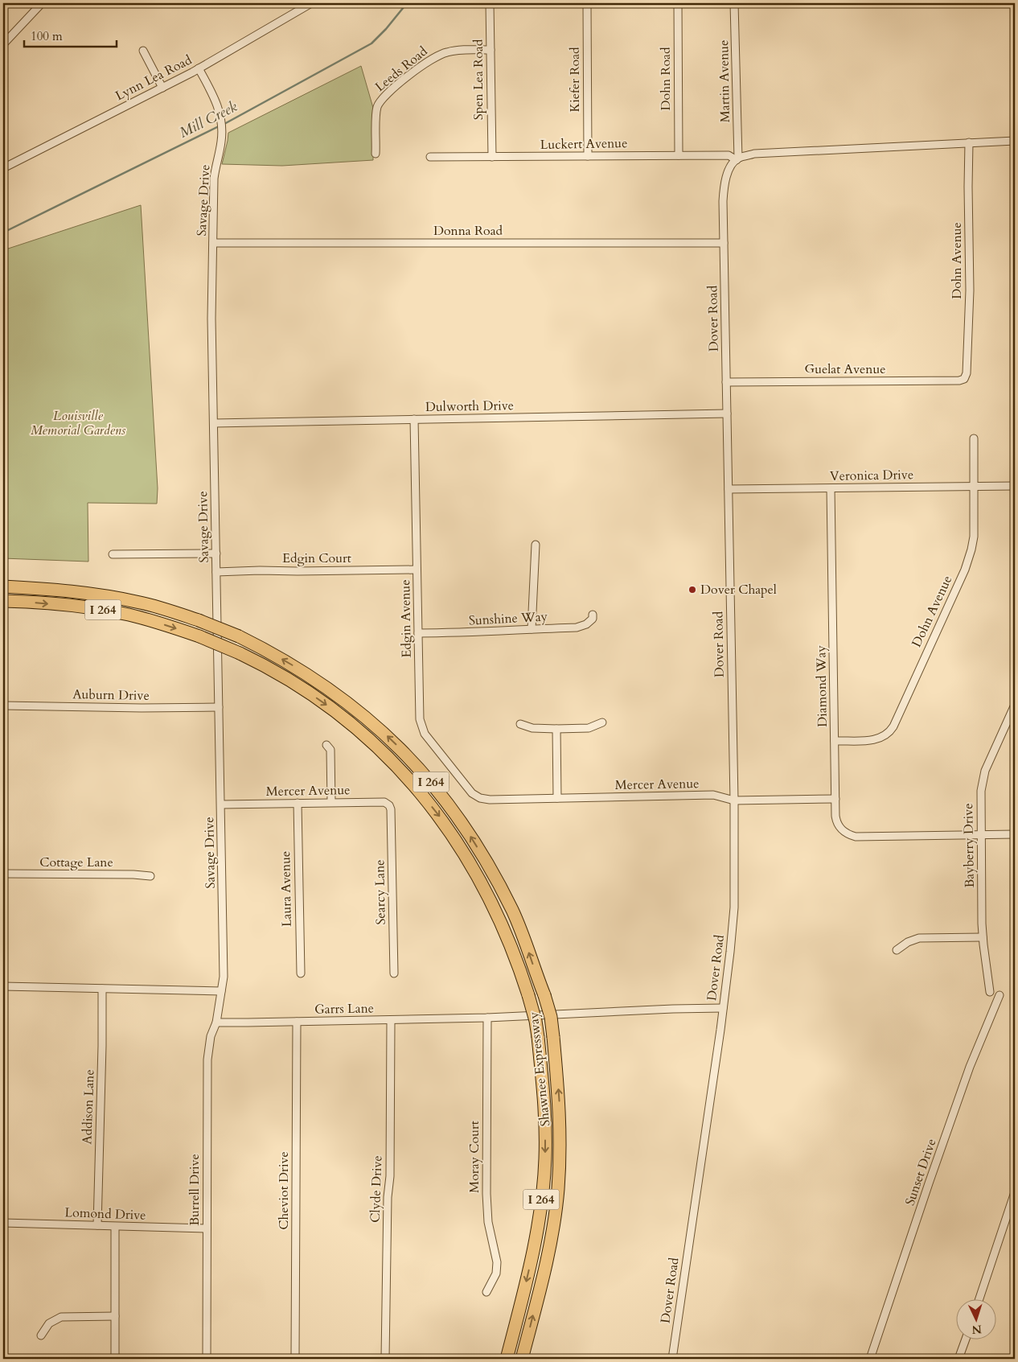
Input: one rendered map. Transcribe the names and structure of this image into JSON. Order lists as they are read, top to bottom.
{
  "streets": {
    "highway": ["I 264", "Shawnee Expressway"],
    "street": [
      "Leeds Road",
      "Lynn Lea Road",
      "Dohn Road",
      "Spen Lea Road",
      "Kiefer Road",
      "Martin Avenue",
      "Luckert Avenue",
      "Savage Drive",
      "Donna Road",
      "Dohn Avenue",
      "Dover Road",
      "Guelat Avenue",
      "Dulworth Drive",
      "Veronica Drive",
      "Edgin Court",
      "Edgin Avenue",
      "Sunshine Way",
      "Diamond Way",
      "Auburn Drive",
      "Mercer Avenue",
      "Bayberry Drive",
      "Cottage Lane",
      "Laura Avenue",
      "Searcy Lane",
      "Garrs Lane",
      "Addison Lane",
      "Moray Court",
      "Sunset Drive",
      "Clyde Drive",
      "Burrell Drive",
      "Cheviot Drive",
      "Lomond Drive"
    ]
  },
  "crossings": [
    ["Leeds Road", "Spen Lea Road"],
    ["Lynn Lea Road", "Savage Drive"],
    ["Dohn Road", "Luckert Avenue"],
    ["Spen Lea Road", "Luckert Avenue"],
    ["Kiefer Road", "Luckert Avenue"],
    ["Martin Avenue", "Luckert Avenue"],
    ["Martin Avenue", "Dover Road"],
    ["Luckert Avenue", "Dover Road"],
    ["Savage Drive", "Donna Road"],
    ["Savage Drive", "Dulworth Drive"],
    ["Savage Drive", "Edgin Court"],
    ["Savage Drive", "Auburn Drive"],
    ["Savage Drive", "Mercer Avenue"],
    ["Donna Road", "Dover Road"],
    ["Dohn Avenue", "Guelat Avenue"],
    ["Dohn Avenue", "Veronica Drive"],
    ["Dohn Avenue", "Diamond Way"],
    ["Dover Road", "Guelat Avenue"],
    ["Dover Road", "Dulworth Drive"],
    ["Dover Road", "Veronica Drive"],
    ["Dover Road", "Mercer Avenue"],
    ["Dover Road", "Garrs Lane"],
    ["Dulworth Drive", "Edgin Avenue"],
    ["Veronica Drive", "Diamond Way"],
    ["Edgin Court", "Edgin Avenue"],
    ["Edgin Avenue", "Sunshine Way"],
    ["Edgin Avenue", "Mercer Avenue"],
    ["Diamond Way", "Mercer Avenue"],
    ["Diamond Way", "Bayberry Drive"],
    ["Mercer Avenue", "Laura Avenue"],
    ["Mercer Avenue", "Searcy Lane"],
    ["Garrs Lane", "Moray Court"],
    ["Garrs Lane", "Clyde Drive"],
    ["Garrs Lane", "Burrell Drive"],
    ["Garrs Lane", "Cheviot Drive"],
    ["Addison Lane", "Lomond Drive"],
    ["Burrell Drive", "Lomond Drive"]
  ],
  "water": ["Mill Creek"],
  "parks": ["Louisville Memorial Gardens"],
  "places": ["Dover Chapel"],
  "scale_bar": "100 m",
  "north": "bottom"
}
